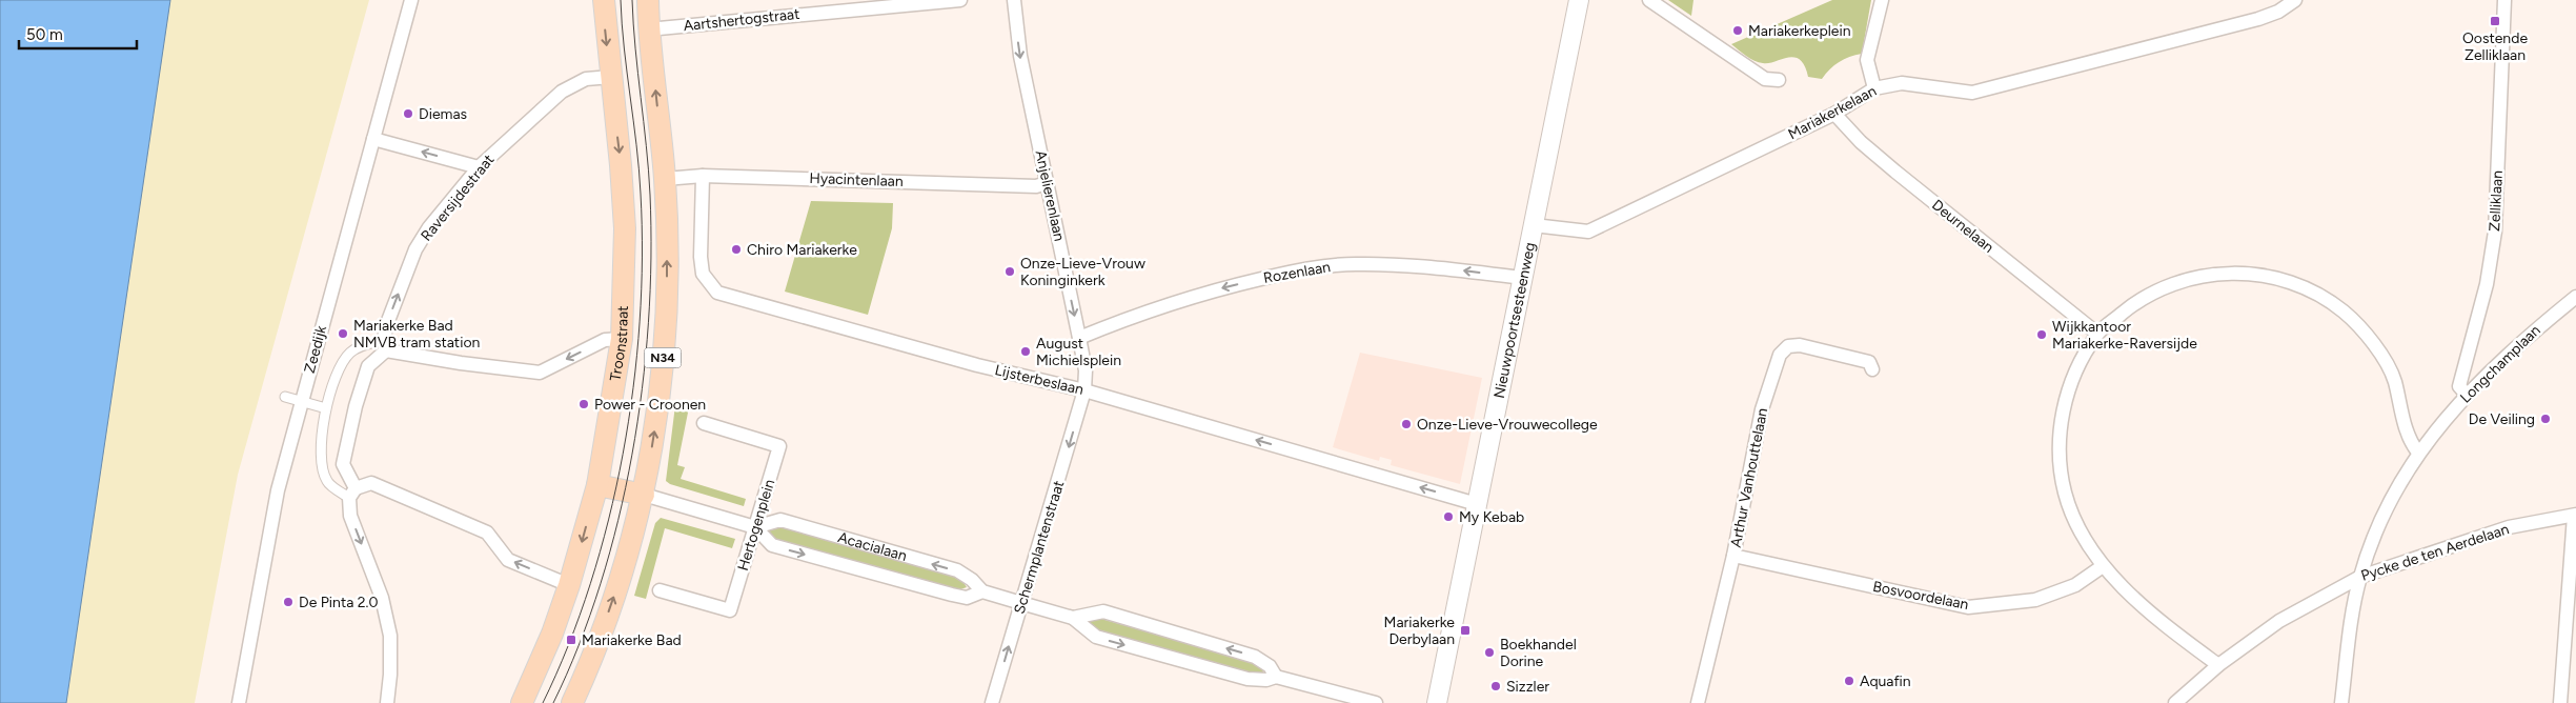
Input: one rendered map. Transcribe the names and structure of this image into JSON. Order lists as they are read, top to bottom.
{
  "streets": {
    "main road": [
      "Nieuwpoortsesteenweg",
      "Troonstraat",
      "N34",
      "Acacialaan"
    ],
    "street": [
      "Aartshertogstraat",
      "Mariakerkelaan",
      "Hyacintenlaan",
      "Anjelierenlaan",
      "Raversijdestraat",
      "Zelliklaan",
      "Deurnelaan",
      "Rozenlaan",
      "Zeedijk",
      "Longchamplaan",
      "Lijsterbeslaan",
      "Arthur Vanhouttelaan",
      "Hertogenplein",
      "Schermplantenstraat",
      "Pycke de ten Aerdelaan",
      "Bosvoordelaan"
    ]
  },
  "crossings": [
    ["Aartshertogstraat", "N34"],
    ["Mariakerkelaan", "Deurnelaan"],
    ["Mariakerkelaan", "Nieuwpoortsesteenweg"],
    ["Hyacintenlaan", "Anjelierenlaan"],
    ["Hyacintenlaan", "N34"],
    ["Hyacintenlaan", "Lijsterbeslaan"],
    ["Anjelierenlaan", "Rozenlaan"],
    ["Anjelierenlaan", "Lijsterbeslaan"],
    ["Anjelierenlaan", "Schermplantenstraat"],
    ["Raversijdestraat", "Troonstraat"],
    ["Zelliklaan", "Longchamplaan"],
    ["Rozenlaan", "Nieuwpoortsesteenweg"],
    ["Nieuwpoortsesteenweg", "Lijsterbeslaan"],
    ["Troonstraat", "Acacialaan"],
    ["N34", "Acacialaan"],
    ["Longchamplaan", "Pycke de ten Aerdelaan"],
    ["Lijsterbeslaan", "Schermplantenstraat"],
    ["Arthur Vanhouttelaan", "Bosvoordelaan"],
    ["Hertogenplein", "Acacialaan"],
    ["Acacialaan", "Schermplantenstraat"]
  ],
  "one_way": [
    "Anjelierenlaan",
    "Raversijdestraat",
    "Rozenlaan",
    "Lijsterbeslaan"
  ],
  "places": {
    "transit": ["Oostende Zelliklaan", "Mariakerke Derbylaan", "Mariakerke Bad"],
    "other": [
      "Mariakerkeplein",
      "Diemas",
      "Chiro Mariakerke",
      "Onze-Lieve-Vrouw Koninginkerk",
      "Mariakerke Bad NMVB tram station",
      "Wijkkantoor Mariakerke-Raversijde",
      "August Michielsplein",
      "Power - Croonen",
      "De Veiling",
      "Onze-Lieve-Vrouwecollege",
      "My Kebab",
      "De Pinta 2.0",
      "Boekhandel Dorine",
      "Aquafin",
      "Sizzler"
    ]
  },
  "scale_bar": "50 m"
}
